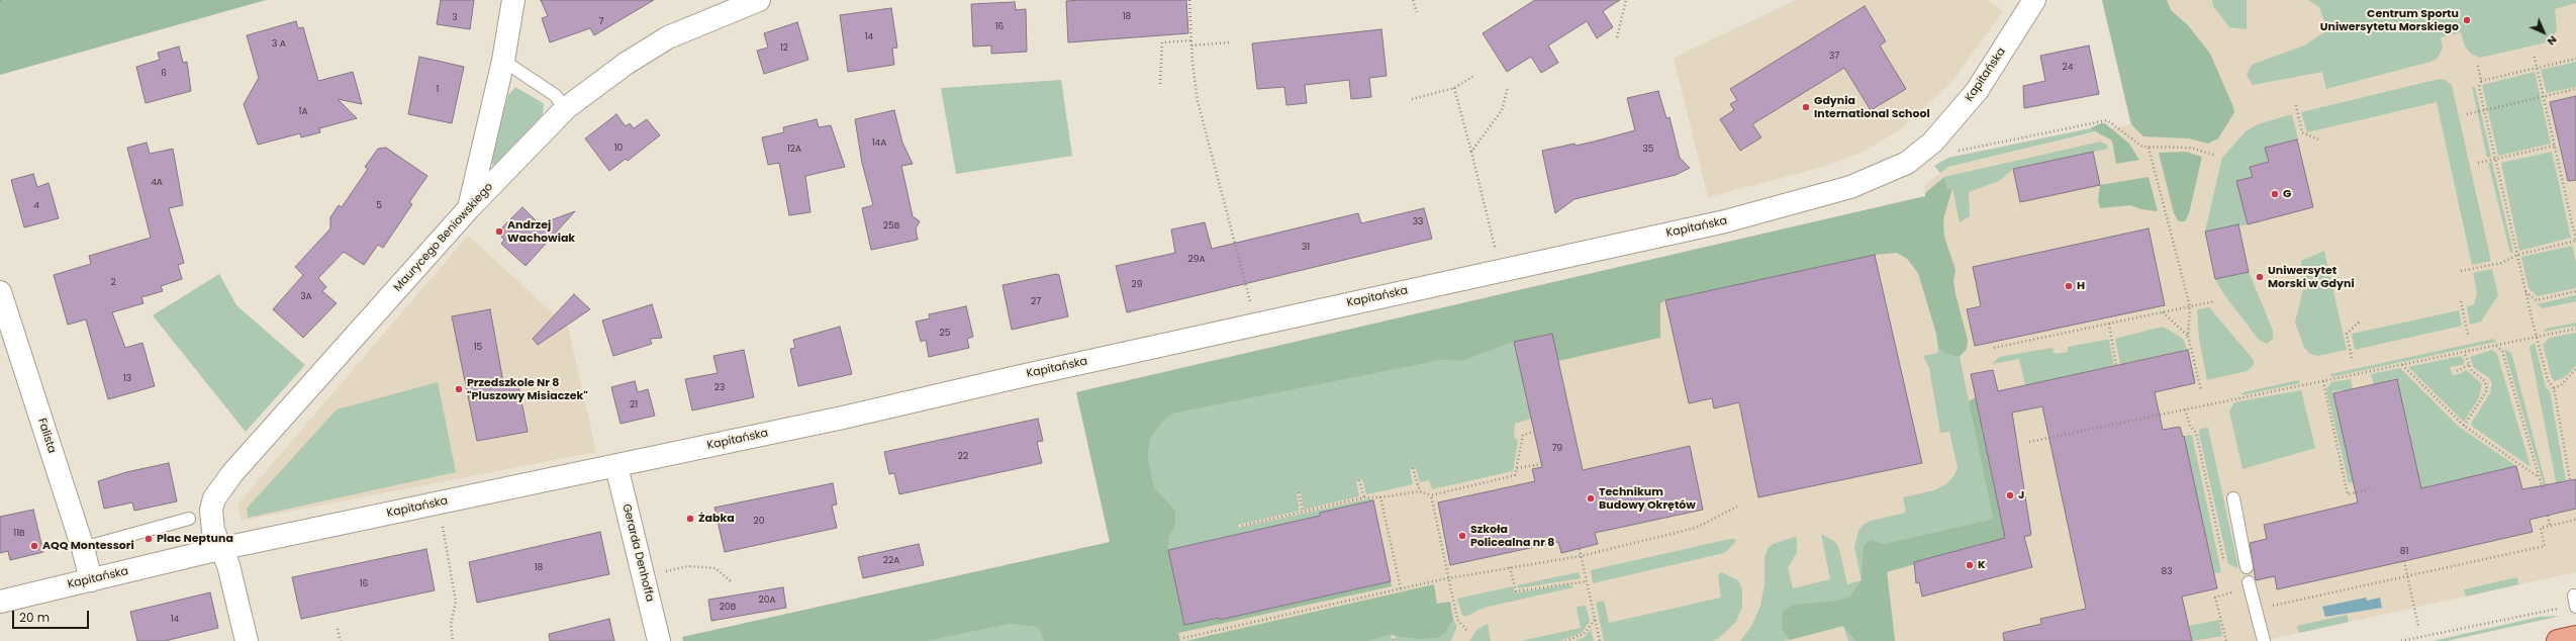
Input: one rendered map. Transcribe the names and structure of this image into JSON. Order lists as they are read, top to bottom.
{
  "streets": {
    "street": [
      "Kapitańska",
      "Maurycego Beniowskiego",
      "Falista",
      "Gerarda Denhoffa"
    ]
  },
  "crossings": [
    ["Kapitańska", "Maurycego Beniowskiego"],
    ["Kapitańska", "Falista"],
    ["Kapitańska", "Gerarda Denhoffa"]
  ],
  "places": [
    "Centrum Sportu Uniwersytetu Morskiego",
    "Gdynia International School",
    "G",
    "Andrzej Wachowiak",
    "Uniwersytet Morski w Gdyni",
    "H",
    "Przedszkole Nr 8 \"Pluszowy Misiaczek\"",
    "J",
    "Technikum Budowy Okrętów",
    "Żabka",
    "Szkoła Policealna nr 8",
    "Plac Neptuna",
    "AQQ Montessori",
    "K"
  ],
  "house_numbers": [
    "18",
    "3",
    "7",
    "16",
    "14",
    "3 A",
    "12",
    "37",
    "24",
    "6",
    "1",
    "1A",
    "14A",
    "10",
    "12A",
    "35",
    "4A",
    "4",
    "5",
    "33",
    "25B",
    "31",
    "29A",
    "2",
    "29",
    "3A",
    "27",
    "25",
    "15",
    "13",
    "23",
    "21",
    "79",
    "22",
    "20",
    "11B",
    "81",
    "22A",
    "18",
    "83",
    "16",
    "20A",
    "20B",
    "14"
  ],
  "scale_bar": "20 m",
  "north": "bottom right"
}
